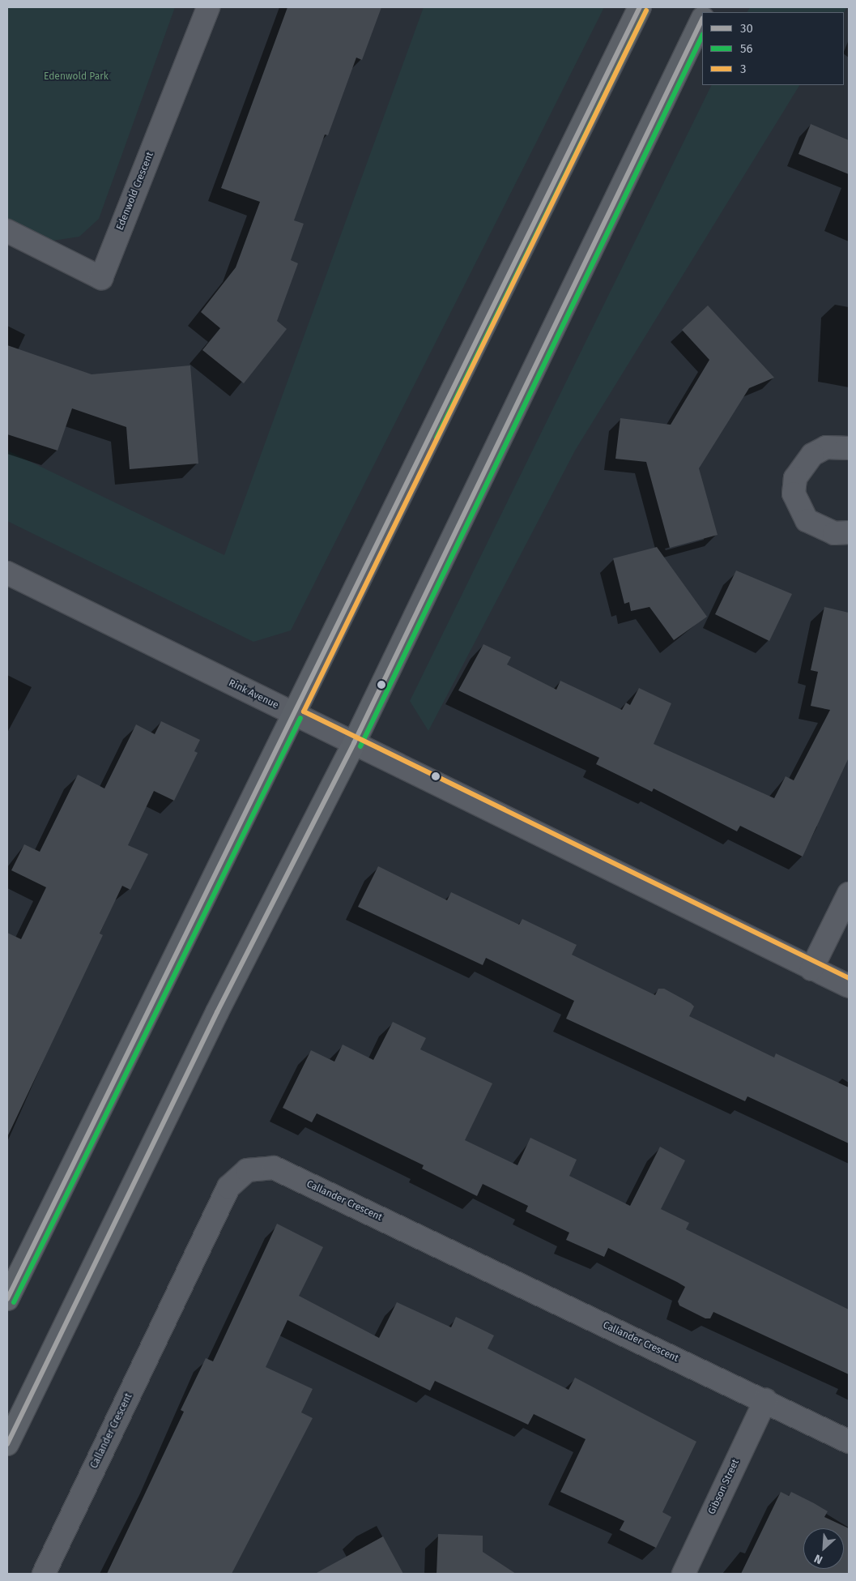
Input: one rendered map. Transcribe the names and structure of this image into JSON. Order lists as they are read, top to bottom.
{
  "streets": {
    "street": [
      "Edenwold Crescent",
      "Rink Avenue",
      "Callander Crescent",
      "Gibson Street"
    ]
  },
  "crossings": [
    ["Callander Crescent", "Gibson Street"]
  ],
  "parks": ["Edenwold Park"],
  "lines": ["transit line 30", "transit line 56", "transit line 3"],
  "legend": ["30", "56", "3"],
  "north": "bottom left"
}
